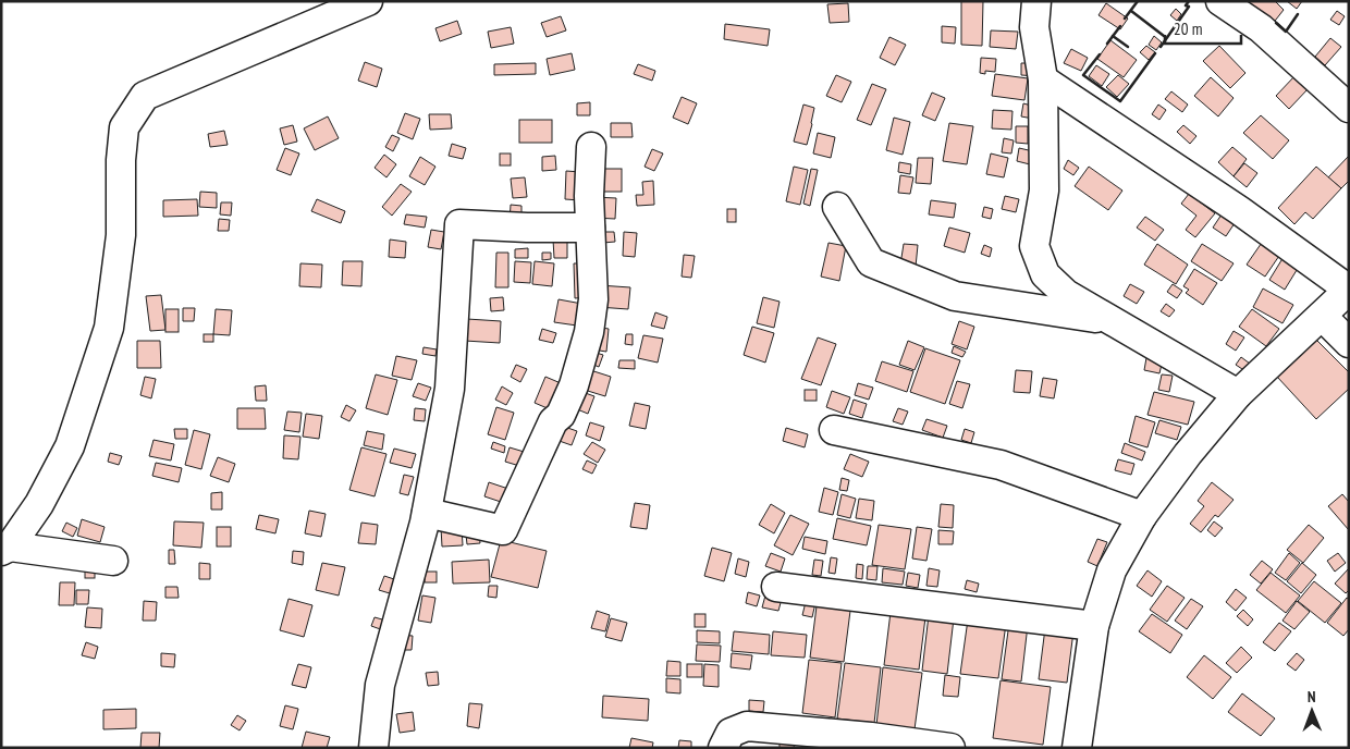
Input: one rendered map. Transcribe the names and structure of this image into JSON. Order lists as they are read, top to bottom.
{
  "scale_bar": "20 m",
  "north": "top"
}
